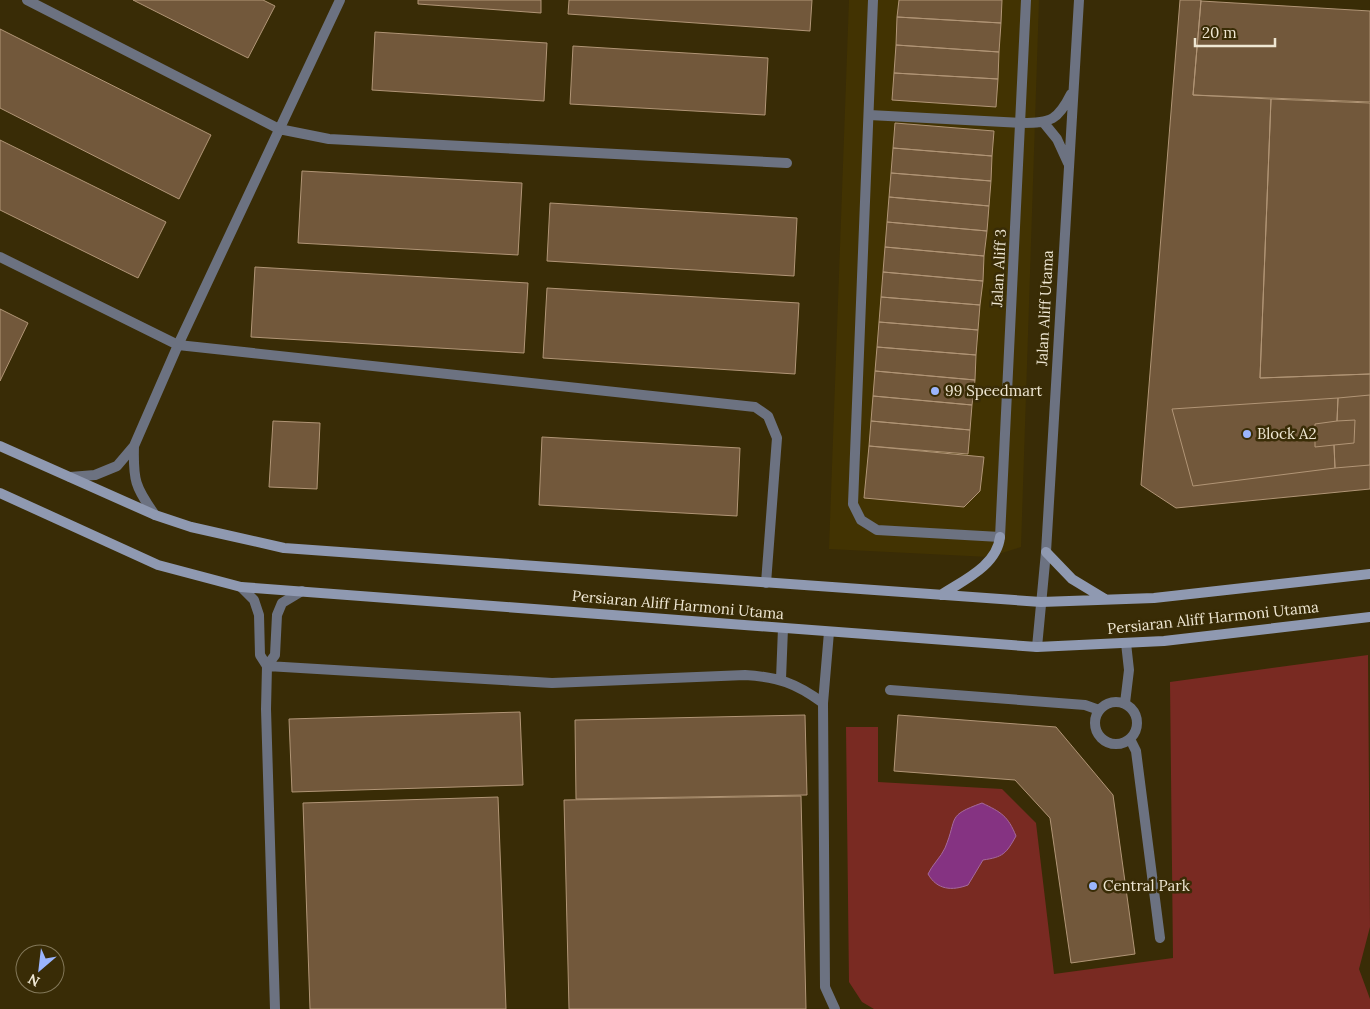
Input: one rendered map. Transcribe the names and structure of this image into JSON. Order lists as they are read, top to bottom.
{
  "streets": {
    "street": ["Jalan Aliff 3", "Jalan Aliff Utama", "Persiaran Aliff Harmoni Utama"]
  },
  "crossings": [
    ["Jalan Aliff Utama", "Persiaran Aliff Harmoni Utama"]
  ],
  "places": ["99 Speedmart", "Block A2", "Central Park"],
  "scale_bar": "20 m",
  "north": "bottom left"
}
